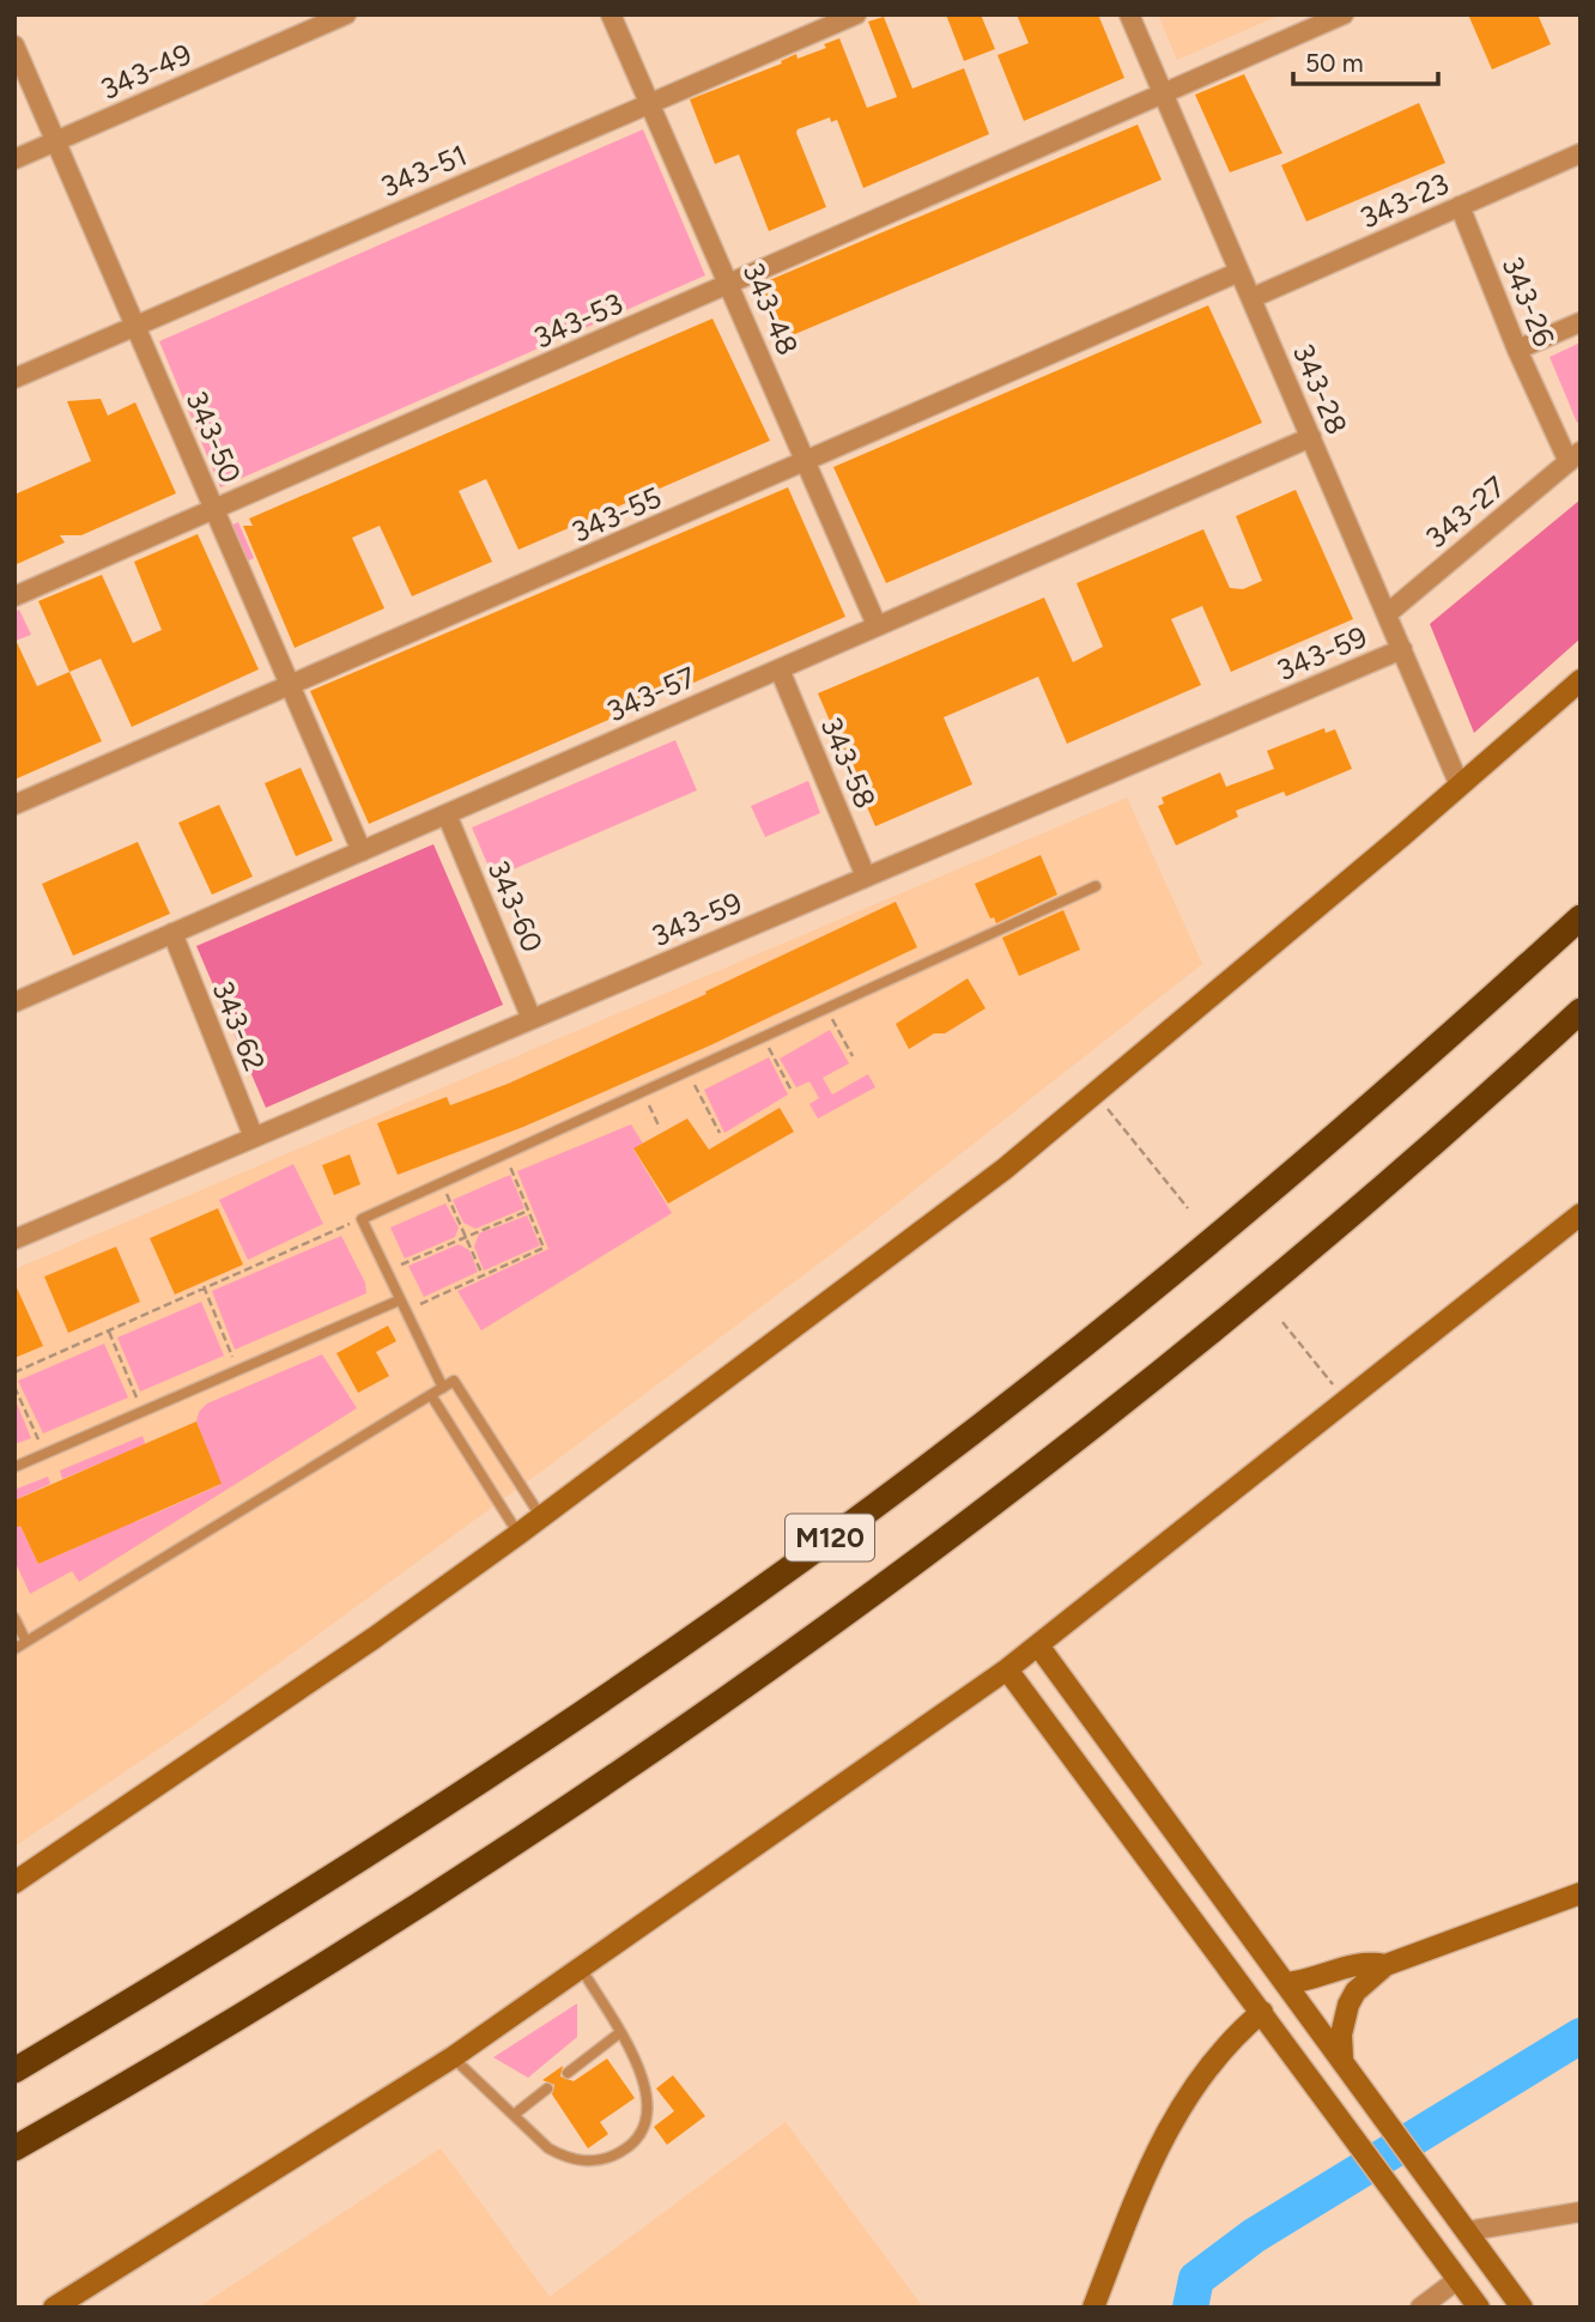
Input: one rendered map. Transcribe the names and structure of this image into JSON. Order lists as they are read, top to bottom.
{
  "streets": {
    "highway": ["M120"],
    "street": [
      "343-49",
      "343-51",
      "343-23",
      "343-26",
      "343-48",
      "343-53",
      "343-28",
      "343-50",
      "343-27",
      "343-55",
      "343-59",
      "343-57",
      "343-58",
      "343-60",
      "343-62"
    ]
  },
  "crossings": [
    ["343-49", "343-50"],
    ["343-51", "343-48"],
    ["343-51", "343-50"],
    ["343-23", "343-26"],
    ["343-23", "343-28"],
    ["343-26", "343-27"],
    ["343-48", "343-53"],
    ["343-48", "343-55"],
    ["343-48", "343-57"],
    ["343-53", "343-28"],
    ["343-53", "343-50"],
    ["343-28", "343-27"],
    ["343-28", "343-55"],
    ["343-28", "343-59"],
    ["343-28", "343-57"],
    ["343-50", "343-55"],
    ["343-50", "343-57"],
    ["343-59", "343-58"],
    ["343-59", "343-60"],
    ["343-59", "343-62"],
    ["343-57", "343-58"],
    ["343-57", "343-60"],
    ["343-57", "343-62"]
  ],
  "scale_bar": "50 m"
}
